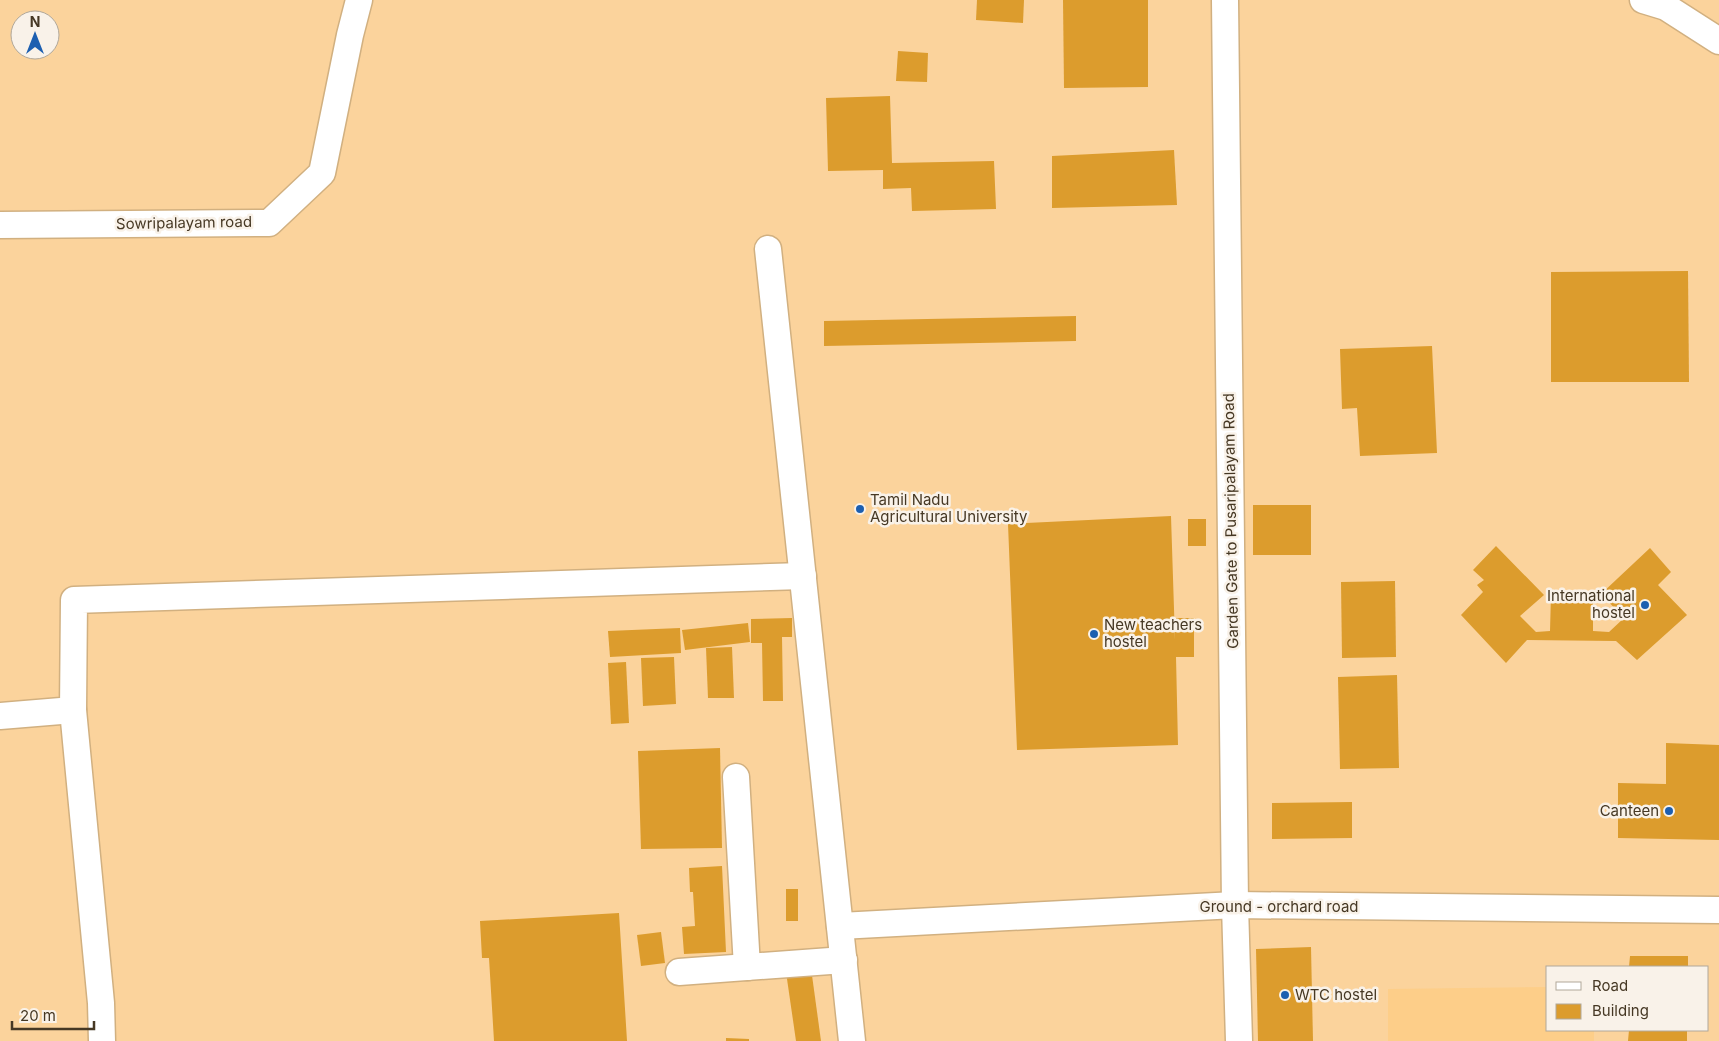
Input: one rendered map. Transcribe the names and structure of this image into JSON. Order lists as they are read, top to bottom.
{
  "streets": {
    "street": ["Sowripalayam road", "Garden Gate to Pusaripalayam Road", "Ground - orchard road"]
  },
  "crossings": [
    ["Garden Gate to Pusaripalayam Road", "Ground - orchard road"]
  ],
  "places": [
    "Tamil Nadu Agricultural University",
    "International hostel",
    "New teachers hostel",
    "Canteen",
    "WTC hostel"
  ],
  "legend": ["Road", "Building"],
  "scale_bar": "20 m",
  "north": "top"
}
